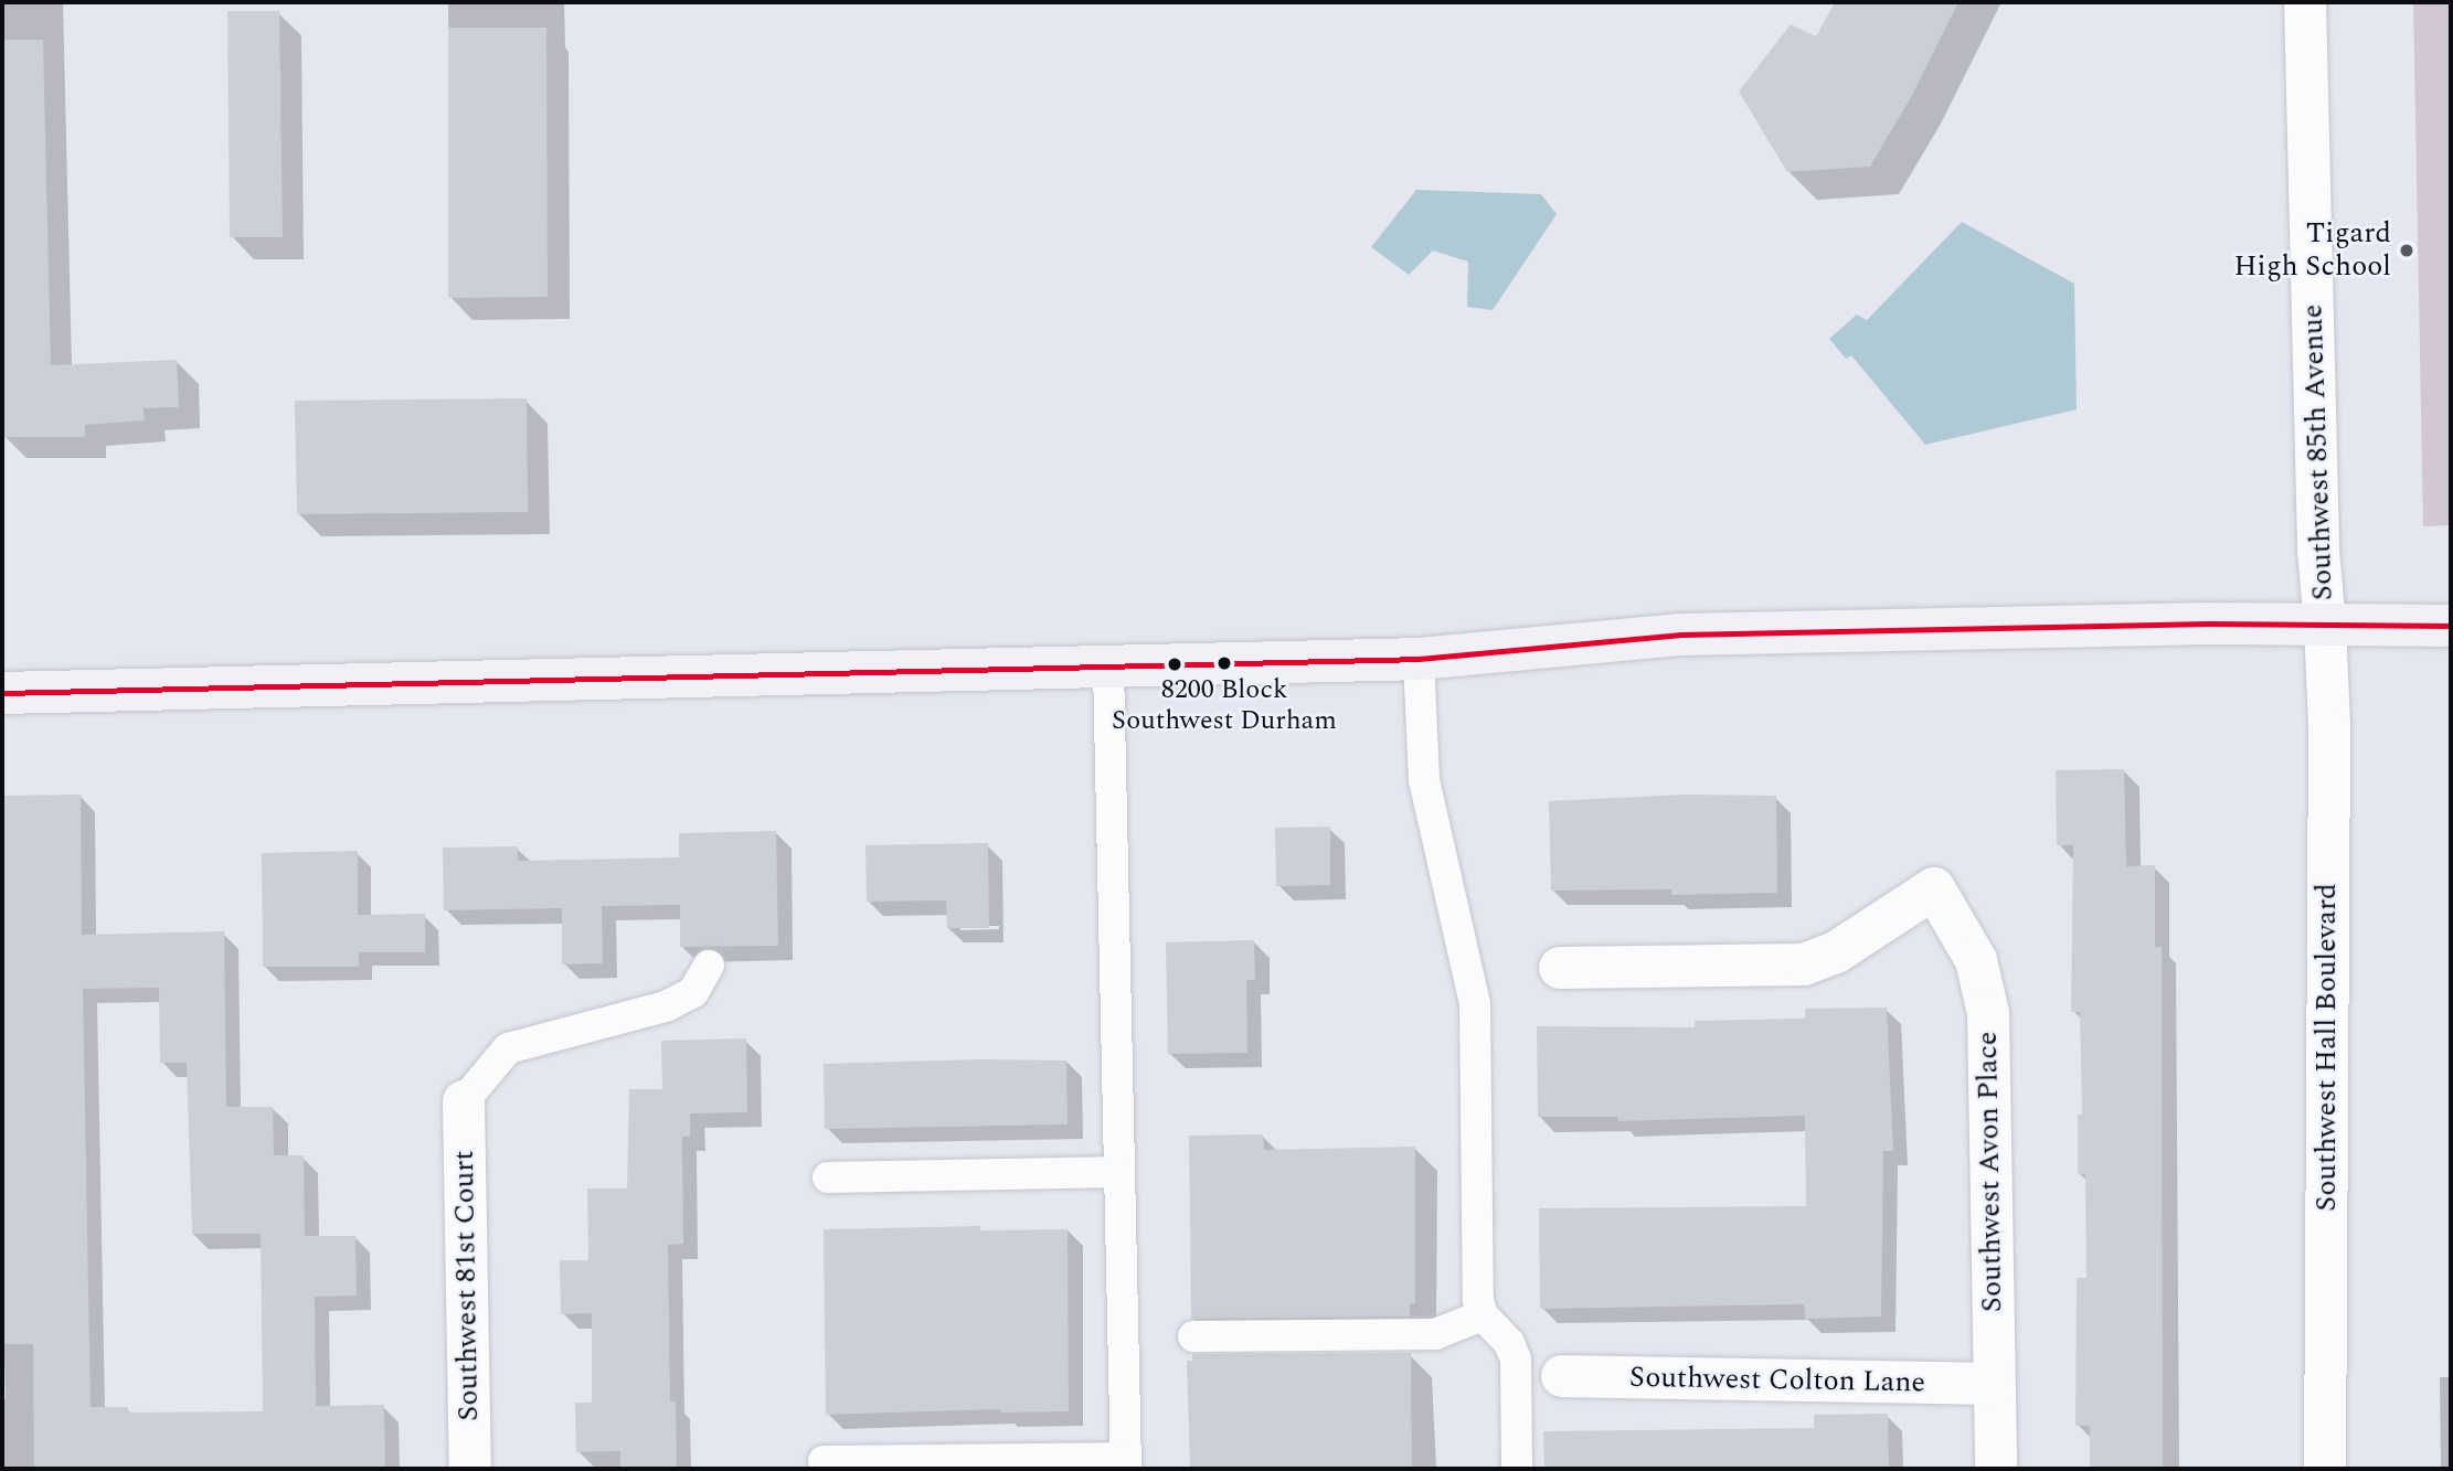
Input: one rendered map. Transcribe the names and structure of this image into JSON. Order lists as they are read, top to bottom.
{
  "streets": {
    "street": [
      "Southwest 85th Avenue",
      "Southwest Hall Boulevard",
      "Southwest Avon Place",
      "Southwest 81st Court",
      "Southwest Colton Lane"
    ]
  },
  "crossings": [
    ["Southwest 85th Avenue", "Southwest Hall Boulevard"],
    ["Southwest Avon Place", "Southwest Colton Lane"]
  ],
  "places": ["Tigard High School", "8200 Block Southwest Durham"]
}
